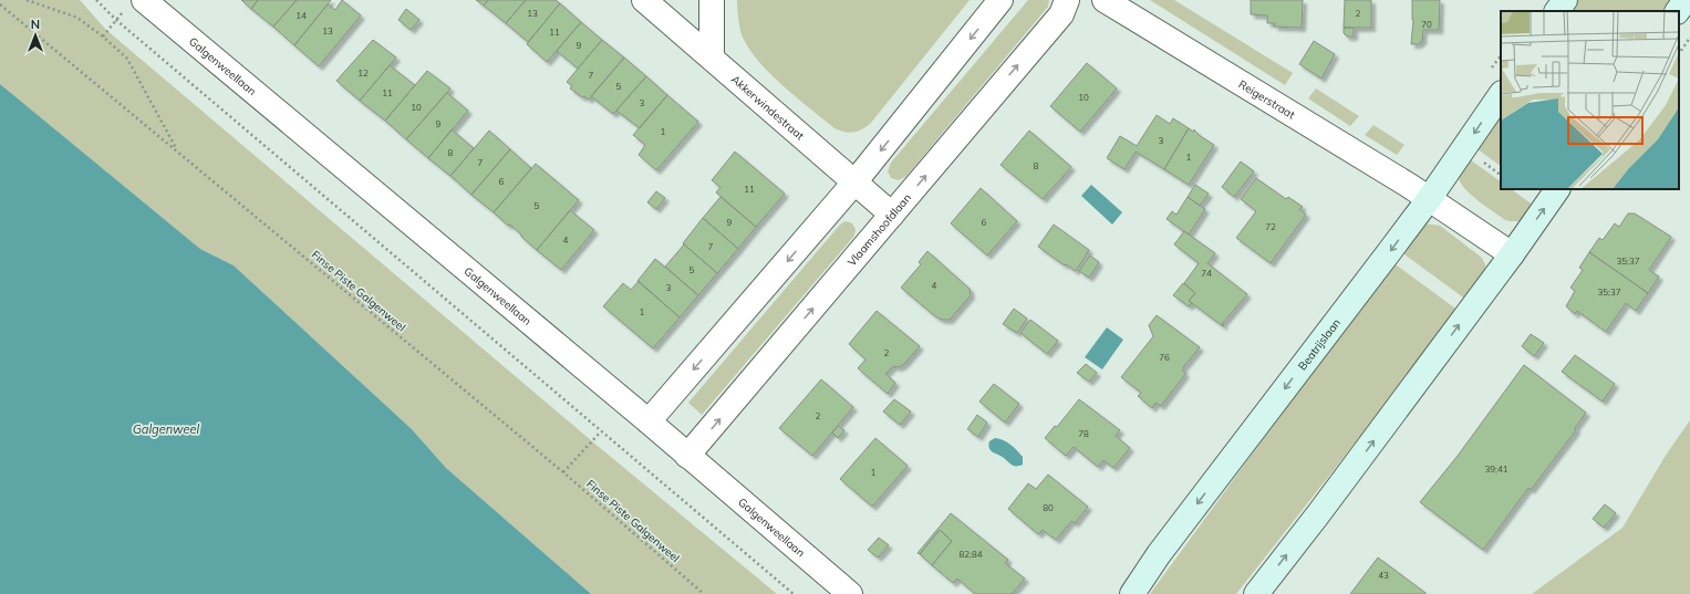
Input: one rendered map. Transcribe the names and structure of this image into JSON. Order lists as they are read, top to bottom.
{
  "streets": {
    "street": [
      "Galgenweellaan",
      "Reigerstraat",
      "Akkerwindestraat",
      "Vlaamshoofdlaan",
      "Beatrijslaan"
    ],
    "path": ["Finse Piste Galgenweel"]
  },
  "crossings": [
    ["Galgenweellaan", "Vlaamshoofdlaan"],
    ["Reigerstraat", "Beatrijslaan"],
    ["Akkerwindestraat", "Vlaamshoofdlaan"]
  ],
  "water": ["Galgenweel"],
  "house_numbers": [
    "13",
    "2",
    "14",
    "70",
    "13",
    "11",
    "9",
    "12",
    "7",
    "5",
    "11",
    "10",
    "3",
    "10",
    "9",
    "1",
    "3",
    "8",
    "1",
    "7",
    "8",
    "6",
    "11",
    "5",
    "9",
    "6",
    "72",
    "4",
    "7",
    "35;37",
    "5",
    "74",
    "4",
    "3",
    "35;37",
    "1",
    "2",
    "76",
    "2",
    "78",
    "39;41",
    "1",
    "80",
    "82;84",
    "43"
  ],
  "north": "top"
}
